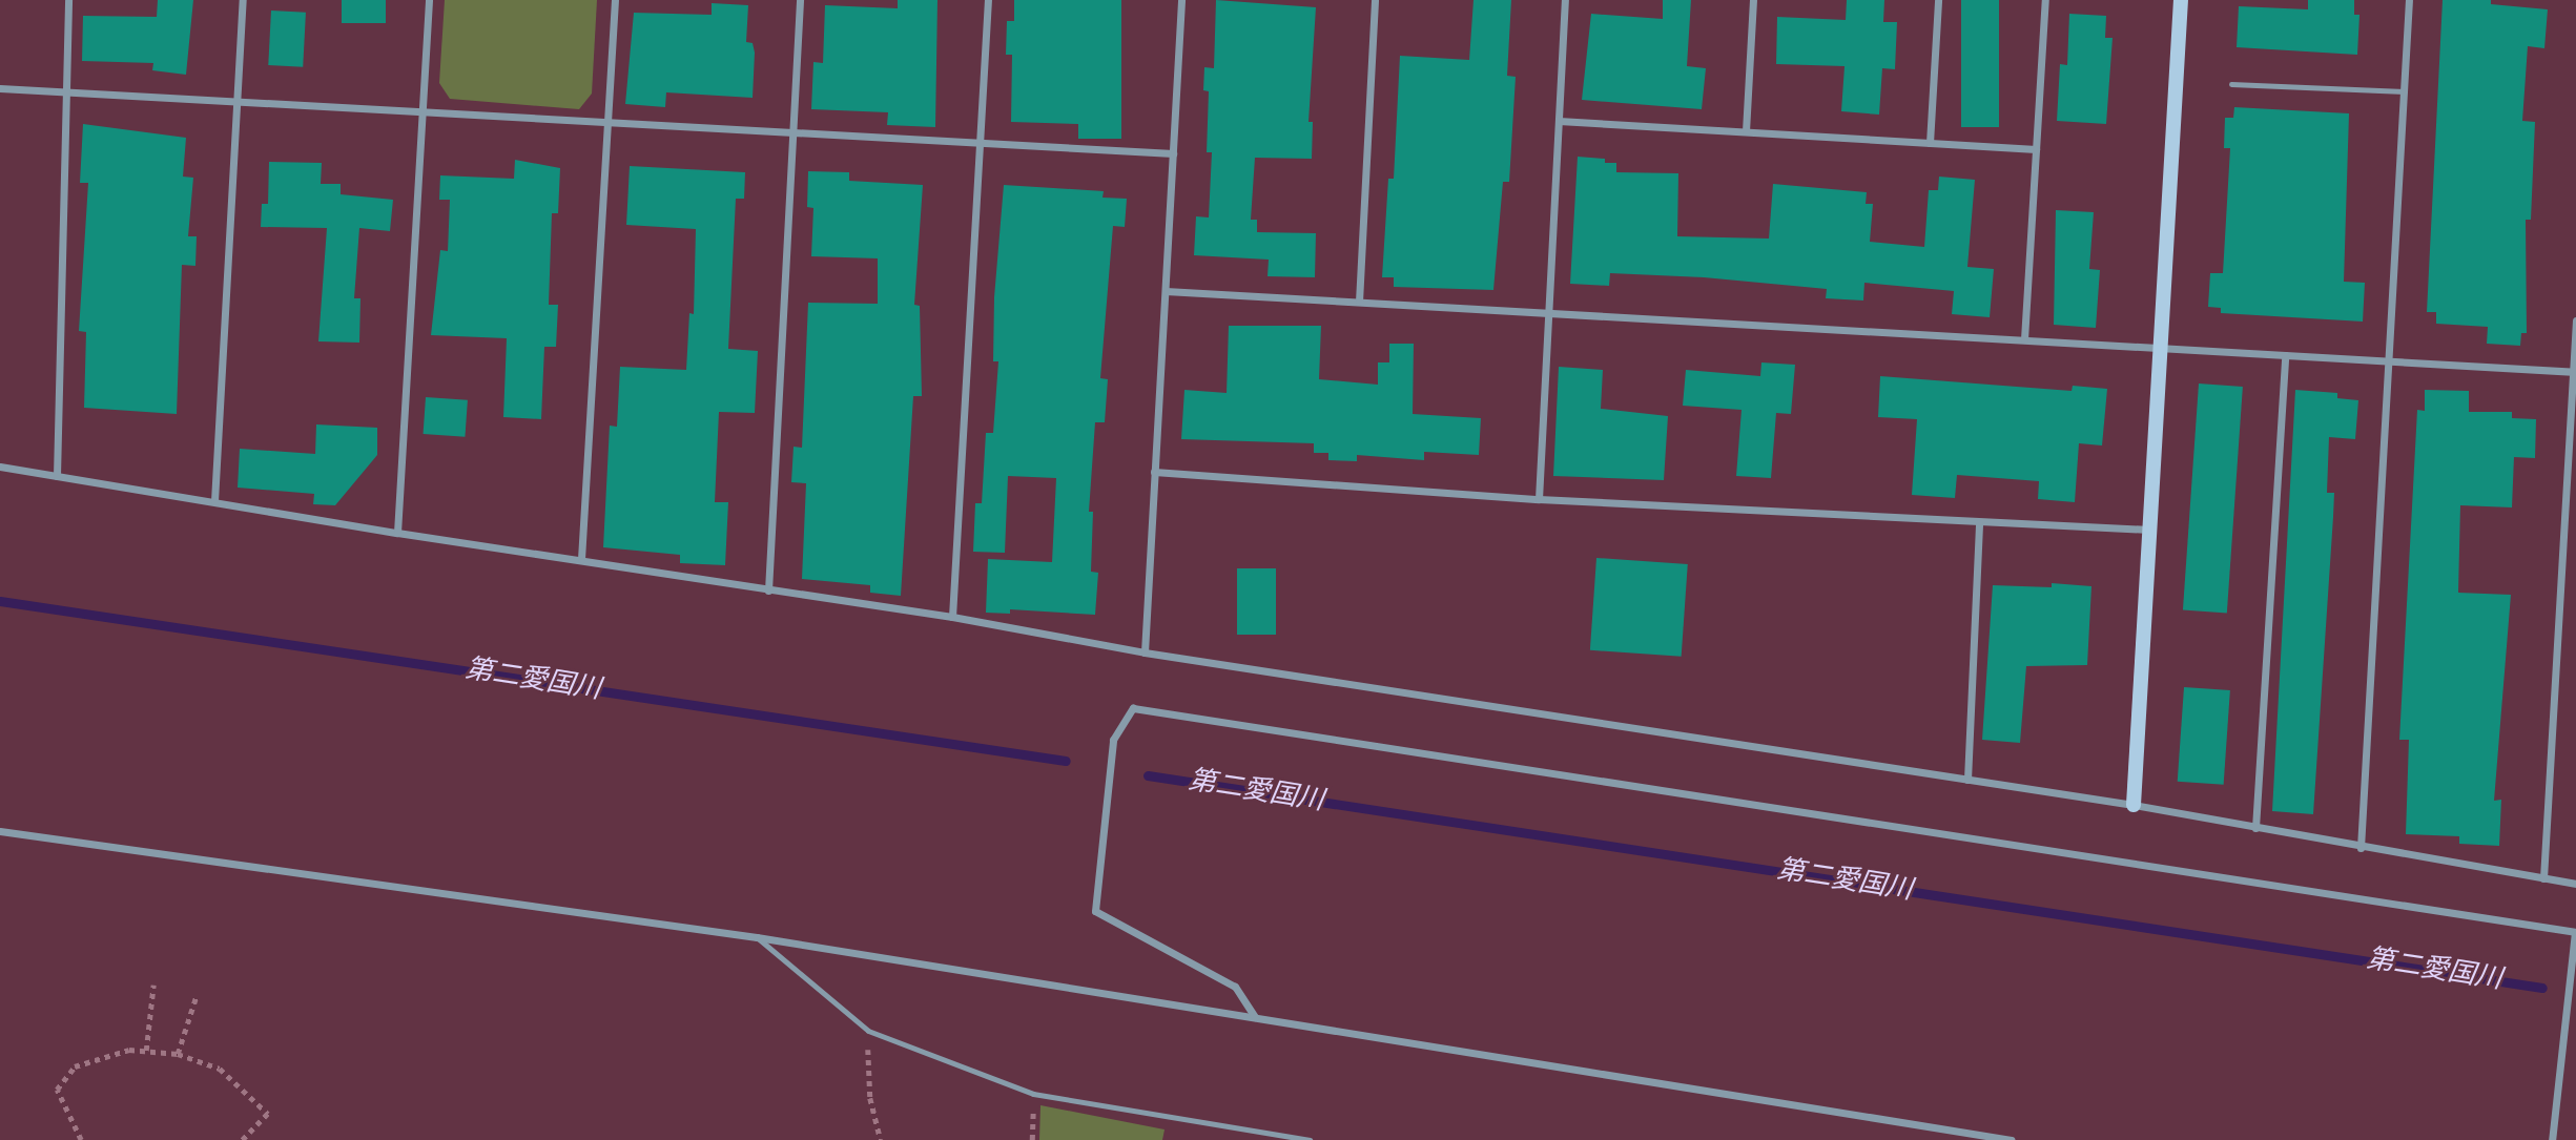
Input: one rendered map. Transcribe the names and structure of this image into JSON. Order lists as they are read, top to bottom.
{
  "water": ["第二愛国川"]
}
